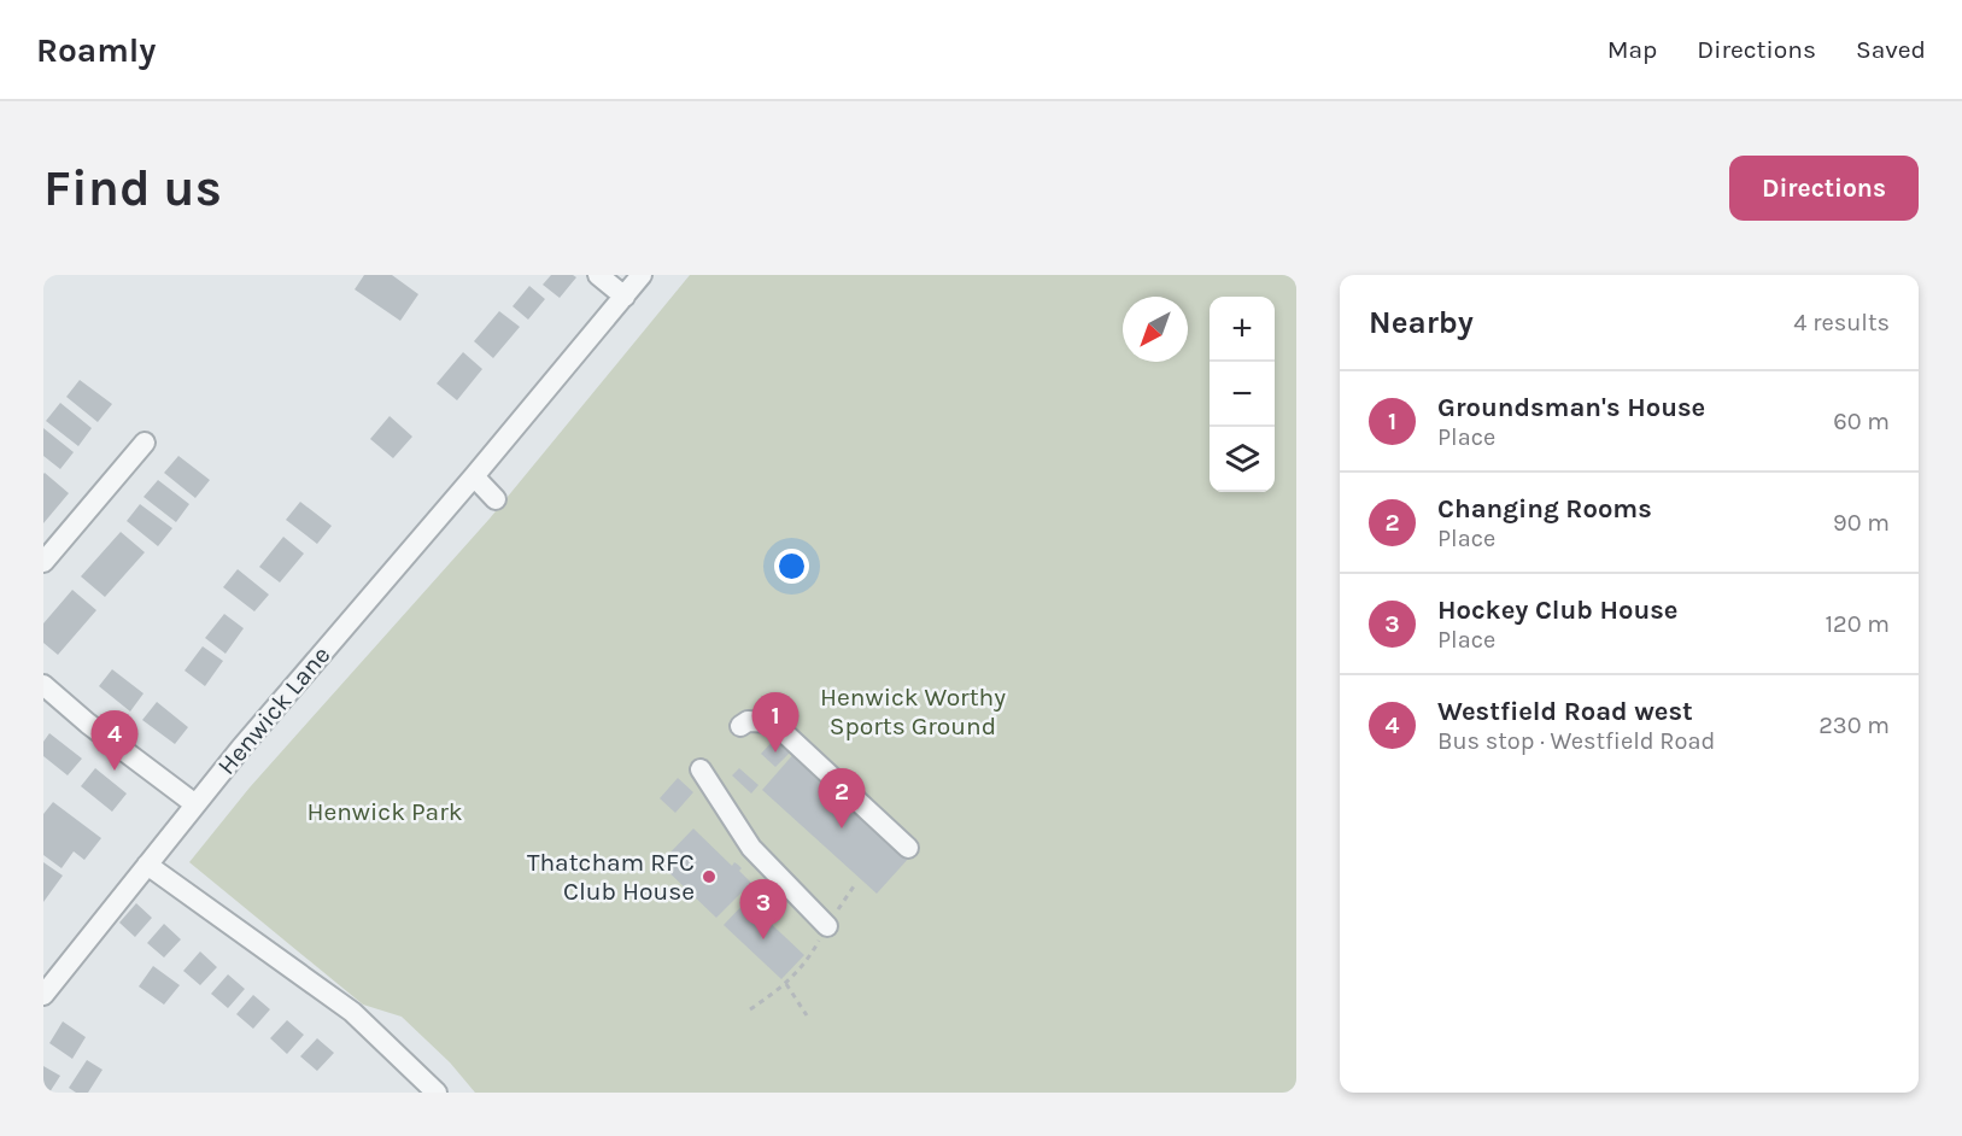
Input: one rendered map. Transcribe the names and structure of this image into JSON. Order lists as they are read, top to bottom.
{
  "streets": {
    "street": ["Henwick Lane"]
  },
  "parks": ["Henwick Worthy Sports Ground", "Henwick Park"],
  "places": ["Thatcham RFC Club House"],
  "north": "bottom left",
  "page": {
    "header": "Roamly",
    "nav": ["Map", "Directions", "Saved"],
    "buttons": "Directions",
    "title": "Find us",
    "heading": ["Nearby", "4 results"],
    "map_buttons": ["+", "−"],
    "list": [
      {
        "mark": "1",
        "name": "Groundsman's House",
        "note": "Place",
        "value": "60 m"
      },
      {
        "mark": "2",
        "name": "Changing Rooms",
        "note": "Place",
        "value": "90 m"
      },
      {
        "mark": "3",
        "name": "Hockey Club House",
        "note": "Place",
        "value": "120 m"
      },
      {
        "mark": "4",
        "name": "Westfield Road west",
        "note": "Bus stop · Westfield Road",
        "value": "230 m"
      }
    ],
    "pins": [
      "1",
      "4",
      "2",
      "3"
    ]
  }
}
